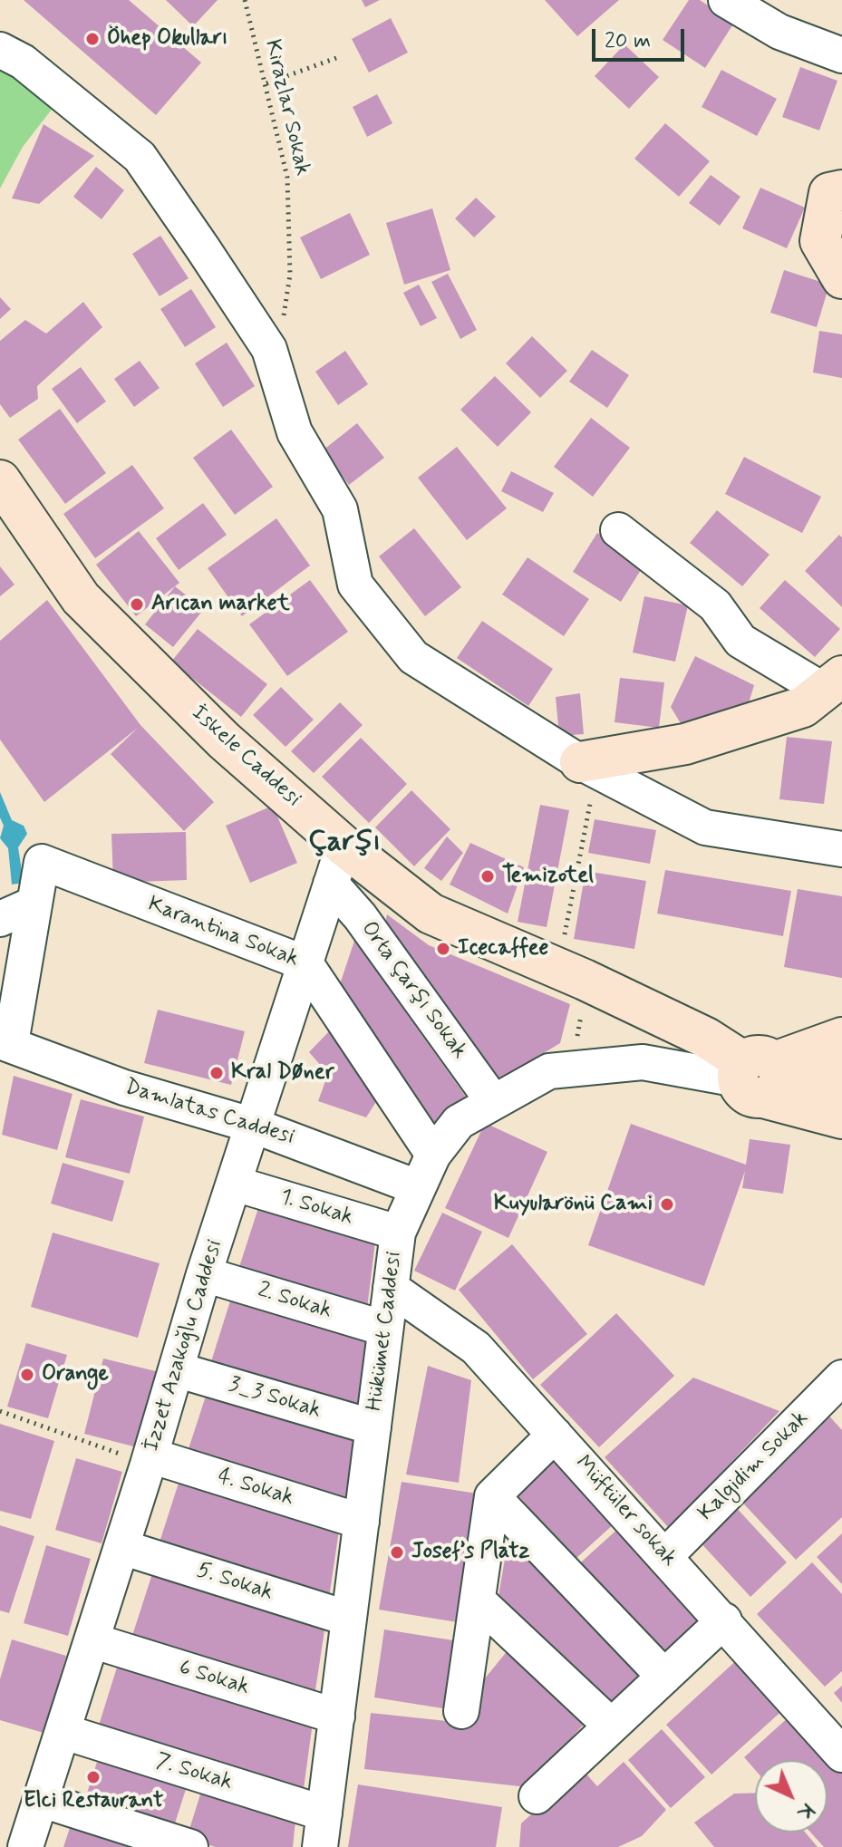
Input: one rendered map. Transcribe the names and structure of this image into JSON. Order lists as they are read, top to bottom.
{
  "streets": {
    "street": [
      "İskele Caddesi",
      "Karantina Sokak",
      "Orta Çarşı Sokak",
      "Damlatas Caddesi",
      "1. Sokak",
      "2. Sokak",
      "Hükümet Caddesi",
      "İzzet Azakoğlu Caddesi",
      "3_3 Sokak",
      "Kalgidim Sokak",
      "4. Sokak",
      "Müftüler sokak",
      "5. Sokak",
      "6 Sokak",
      "7. Sokak"
    ],
    "path": ["Kirazlar Sokak"]
  },
  "crossings": [
    ["İskele Caddesi", "Hükümet Caddesi"],
    ["İskele Caddesi", "İzzet Azakoğlu Caddesi"],
    ["Karantina Sokak", "Hükümet Caddesi"],
    ["Karantina Sokak", "İzzet Azakoğlu Caddesi"],
    ["Orta Çarşı Sokak", "Hükümet Caddesi"],
    ["Orta Çarşı Sokak", "İzzet Azakoğlu Caddesi"],
    ["Damlatas Caddesi", "Hükümet Caddesi"],
    ["Damlatas Caddesi", "İzzet Azakoğlu Caddesi"],
    ["1. Sokak", "Hükümet Caddesi"],
    ["1. Sokak", "İzzet Azakoğlu Caddesi"],
    ["2. Sokak", "Hükümet Caddesi"],
    ["2. Sokak", "İzzet Azakoğlu Caddesi"],
    ["Hükümet Caddesi", "3_3 Sokak"],
    ["Hükümet Caddesi", "4. Sokak"],
    ["Hükümet Caddesi", "Müftüler sokak"],
    ["Hükümet Caddesi", "5. Sokak"],
    ["Hükümet Caddesi", "6 Sokak"],
    ["Hükümet Caddesi", "7. Sokak"],
    ["İzzet Azakoğlu Caddesi", "3_3 Sokak"],
    ["İzzet Azakoğlu Caddesi", "4. Sokak"],
    ["İzzet Azakoğlu Caddesi", "5. Sokak"],
    ["İzzet Azakoğlu Caddesi", "6 Sokak"],
    ["İzzet Azakoğlu Caddesi", "7. Sokak"],
    ["Kalgidim Sokak", "Müftüler sokak"]
  ],
  "districts": ["Çarşı"],
  "places": [
    "Öhep Okulları",
    "Arıcan market",
    "Temizotel",
    "Icecaffee",
    "Kral Døner",
    "Kuyularönü Cami",
    "Orange",
    "Josef’s Platz",
    "Elci Restaurant"
  ],
  "scale_bar": "20 m",
  "north": "bottom right"
}
